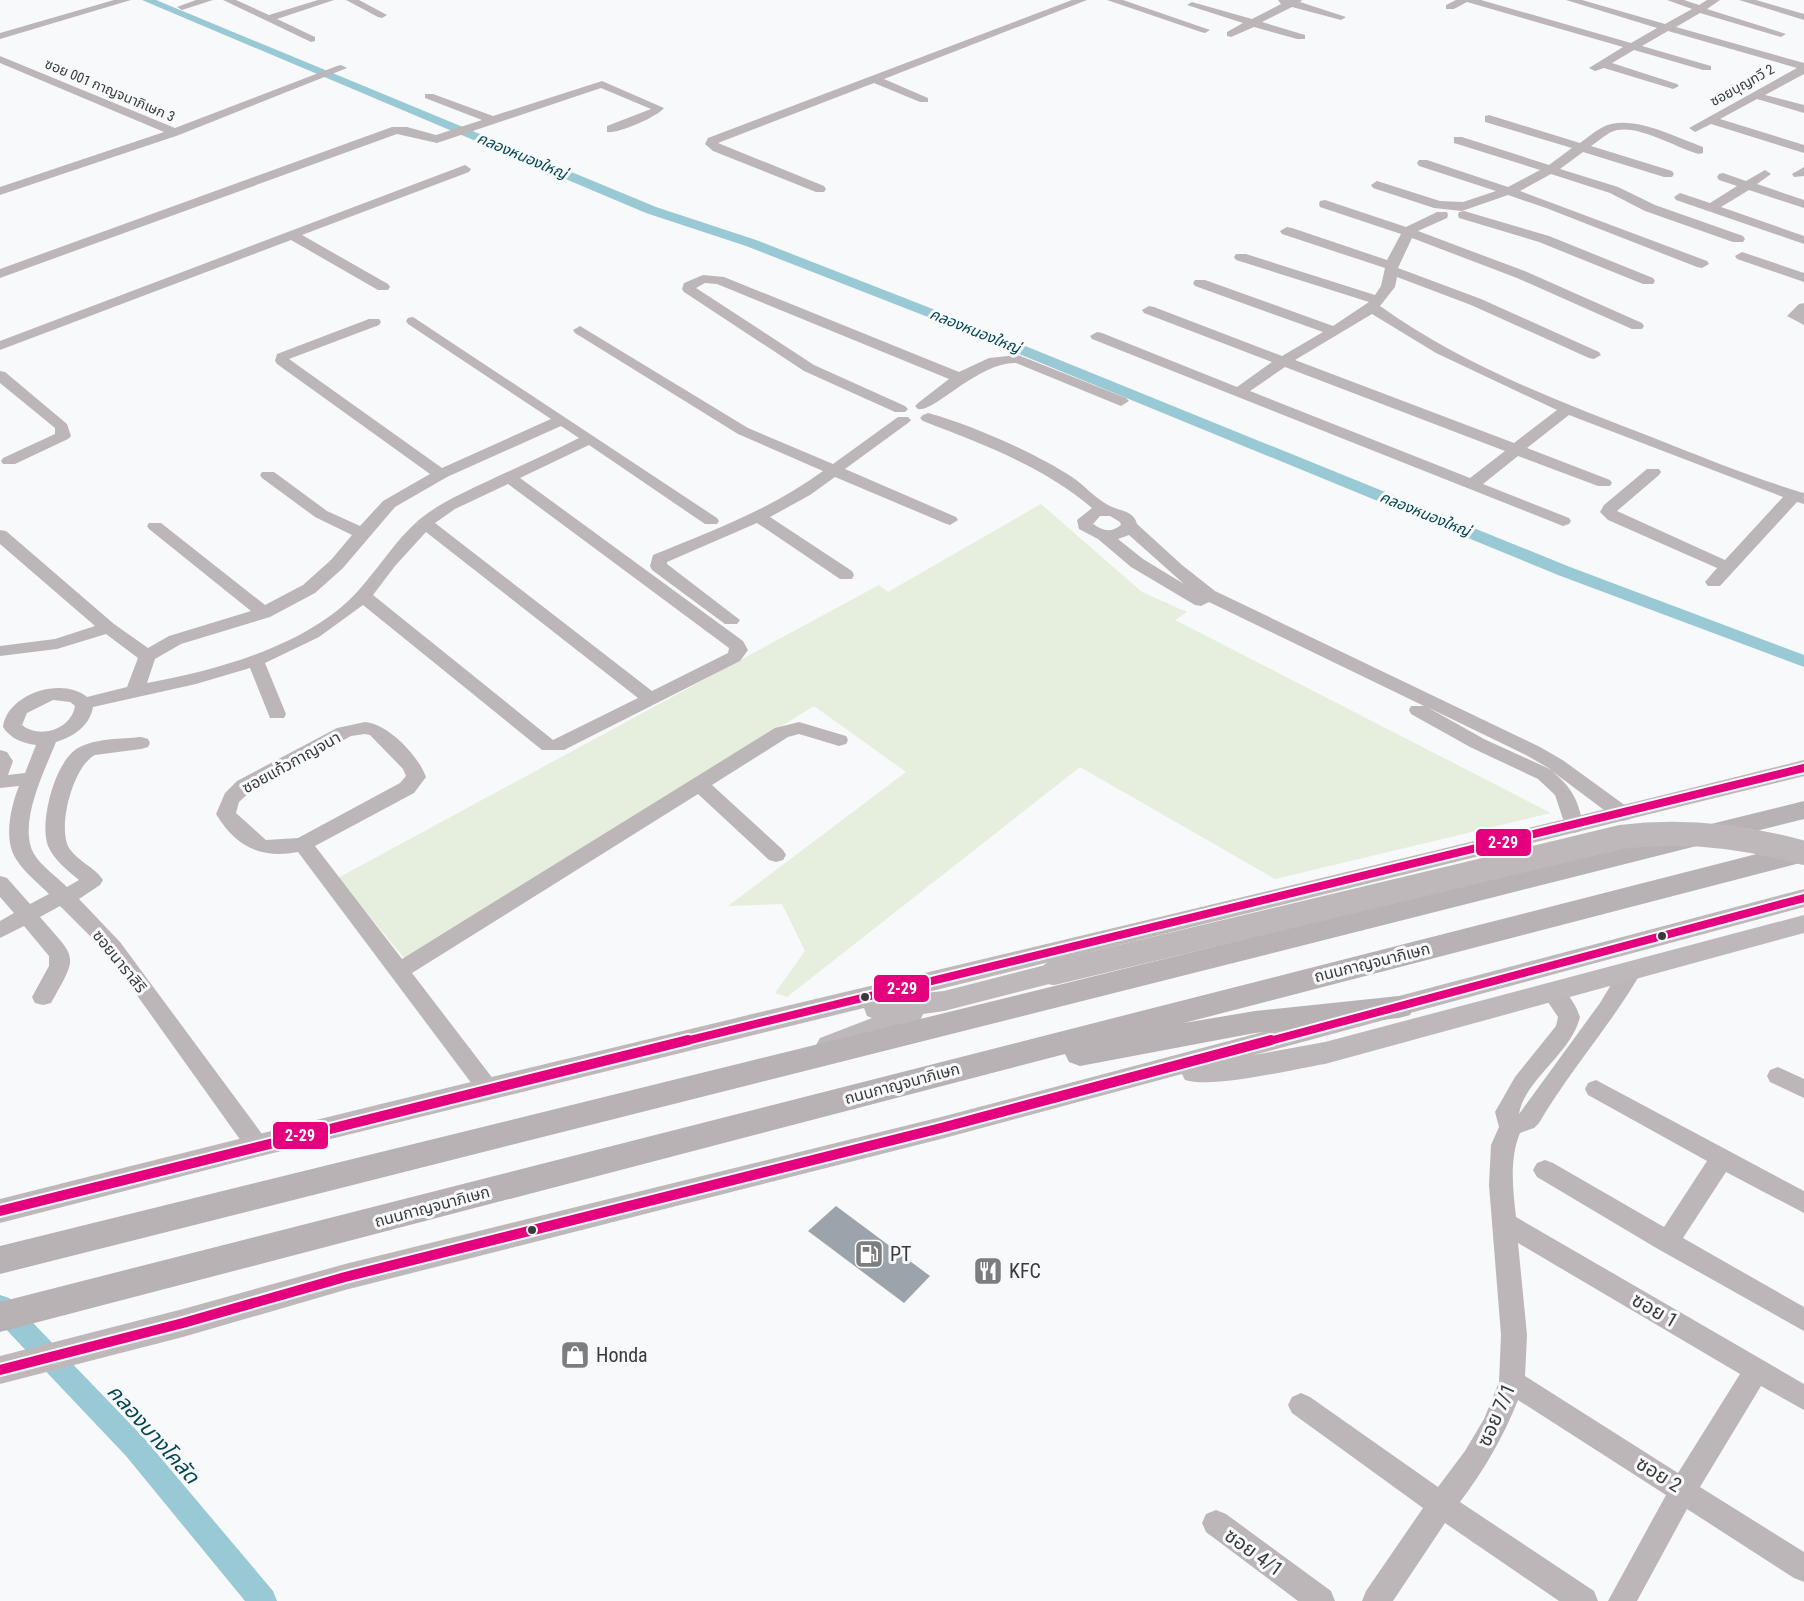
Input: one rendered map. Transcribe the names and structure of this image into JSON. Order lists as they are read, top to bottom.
{
  "streets": {
    "highway": ["ถนนกาญจนาภิเษก"],
    "street": [
      "ซอยบุญทวี 2",
      "ซอย 001 กาญจนาภิเษก 3",
      "ซอยแก้วกาญจนา",
      "ซอยนาราสิริ",
      "ซอย 1",
      "ซอย 7/1",
      "ซอย 2",
      "ซอย 4/1"
    ]
  },
  "crossings": [
    ["ซอย 1", "ซอย 7/1"],
    ["ซอย 7/1", "ซอย 2"]
  ],
  "water": ["คลองหนองใหญ่", "คลองบางโคลัด"],
  "places": {
    "fuel station": ["PT"],
    "restaurant": ["KFC"],
    "shop": ["Honda"]
  },
  "lines": ["transit line 2-29"]
}
